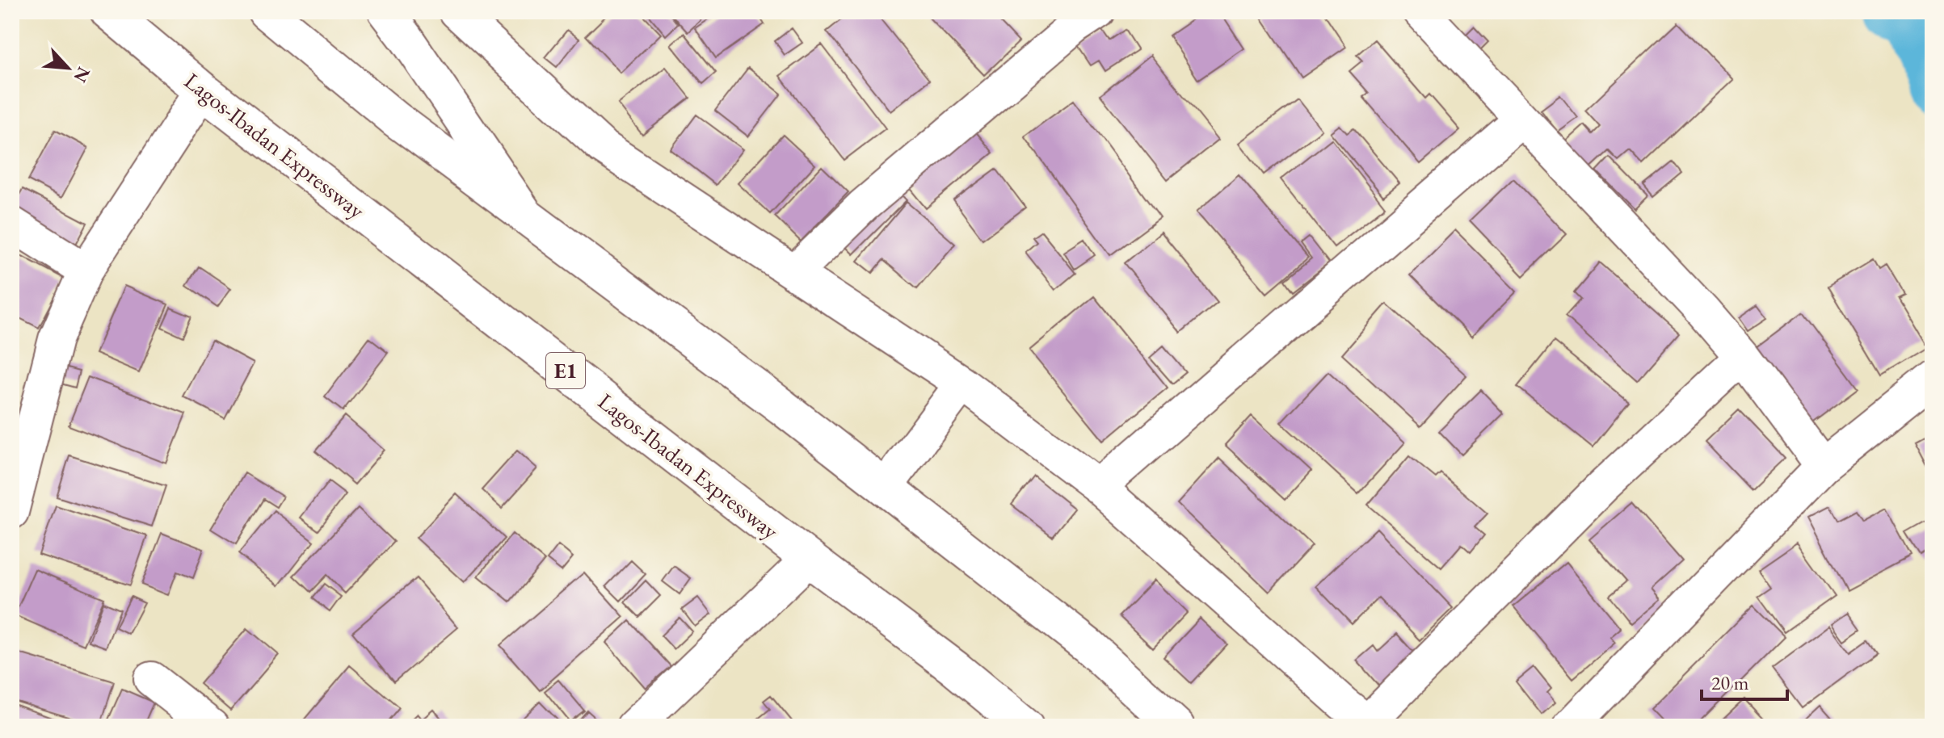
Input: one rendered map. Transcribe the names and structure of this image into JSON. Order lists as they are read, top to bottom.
{
  "streets": {
    "highway": ["Lagos-Ibadan Expressway", "E1"]
  },
  "scale_bar": "20 m",
  "north": "bottom right"
}
